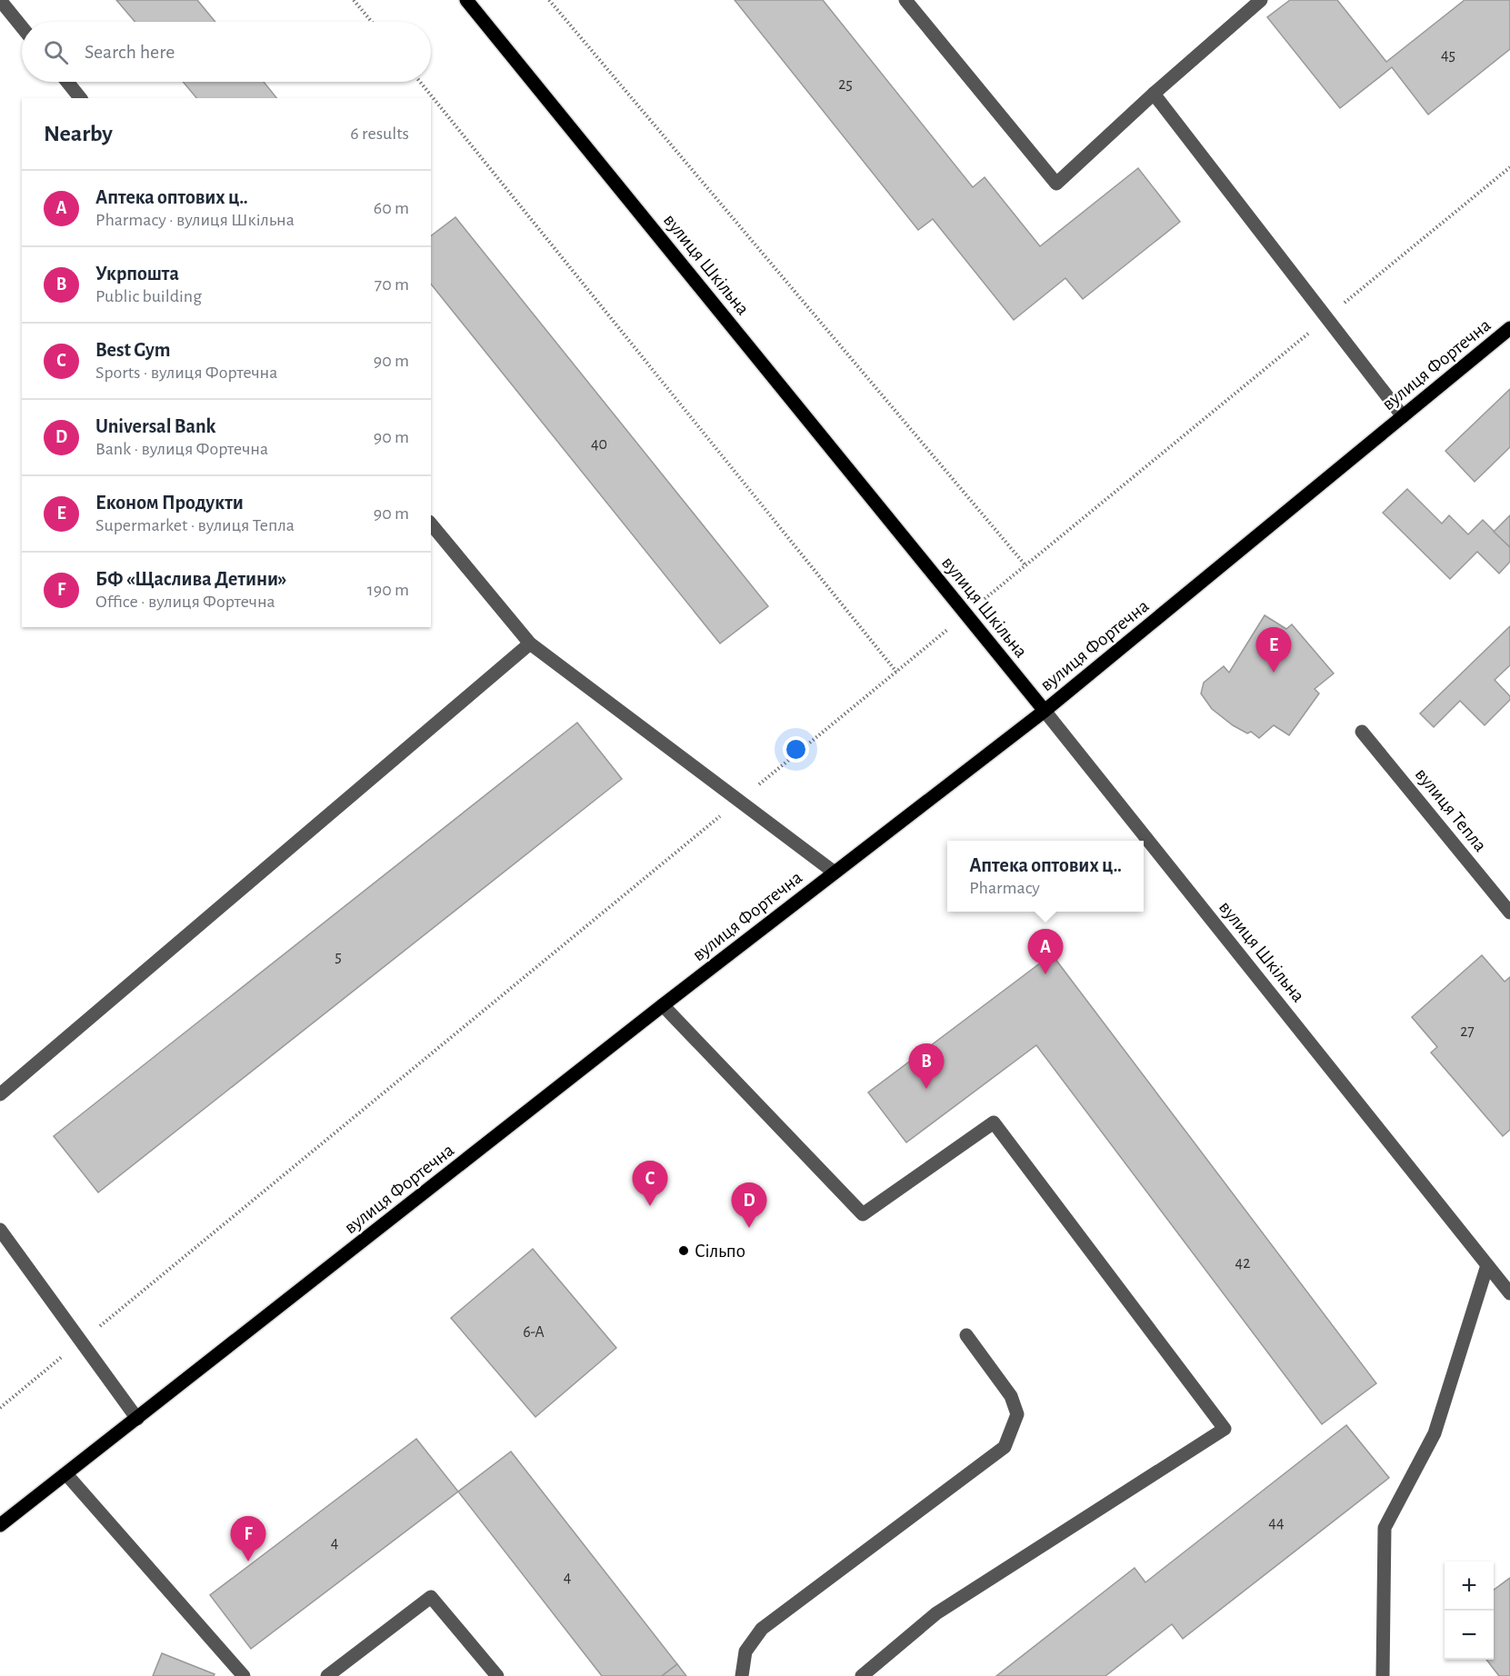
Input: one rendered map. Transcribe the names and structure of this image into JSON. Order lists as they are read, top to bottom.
{
  "streets": {
    "main road": ["вулиця Шкільна", "вулиця Фортечна"],
    "street": ["вулиця Тепла"]
  },
  "crossings": [
    ["вулиця Шкільна", "вулиця Фортечна"]
  ],
  "places": ["Сільпо"],
  "house_numbers": [
    "45",
    "25",
    "40",
    "5",
    "27",
    "42",
    "6-А",
    "44",
    "4",
    "4"
  ],
  "page": {
    "search": "Search here",
    "heading": ["Nearby", "6 results"],
    "list": [
      {
        "mark": "A",
        "name": "Аптека оптових ц‥",
        "note": "Pharmacy · вулиця Шкільна",
        "value": "60 m"
      },
      {
        "mark": "B",
        "name": "Укрпошта",
        "note": "Public building",
        "value": "70 m"
      },
      {
        "mark": "C",
        "name": "Best Gym",
        "note": "Sports · вулиця Фортечна",
        "value": "90 m"
      },
      {
        "mark": "D",
        "name": "Universal Bank",
        "note": "Bank · вулиця Фортечна",
        "value": "90 m"
      },
      {
        "mark": "E",
        "name": "Економ Продукти",
        "note": "Supermarket · вулиця Тепла",
        "value": "90 m"
      },
      {
        "mark": "F",
        "name": "БФ «Щаслива Детини»",
        "note": "Office · вулиця Фортечна",
        "value": "190 m"
      }
    ],
    "pins": [
      "E",
      "A",
      "B",
      "C",
      "D",
      "F"
    ],
    "popup": ["Аптека оптових ц‥", "Pharmacy"],
    "map_buttons": ["+", "−"]
  }
}
